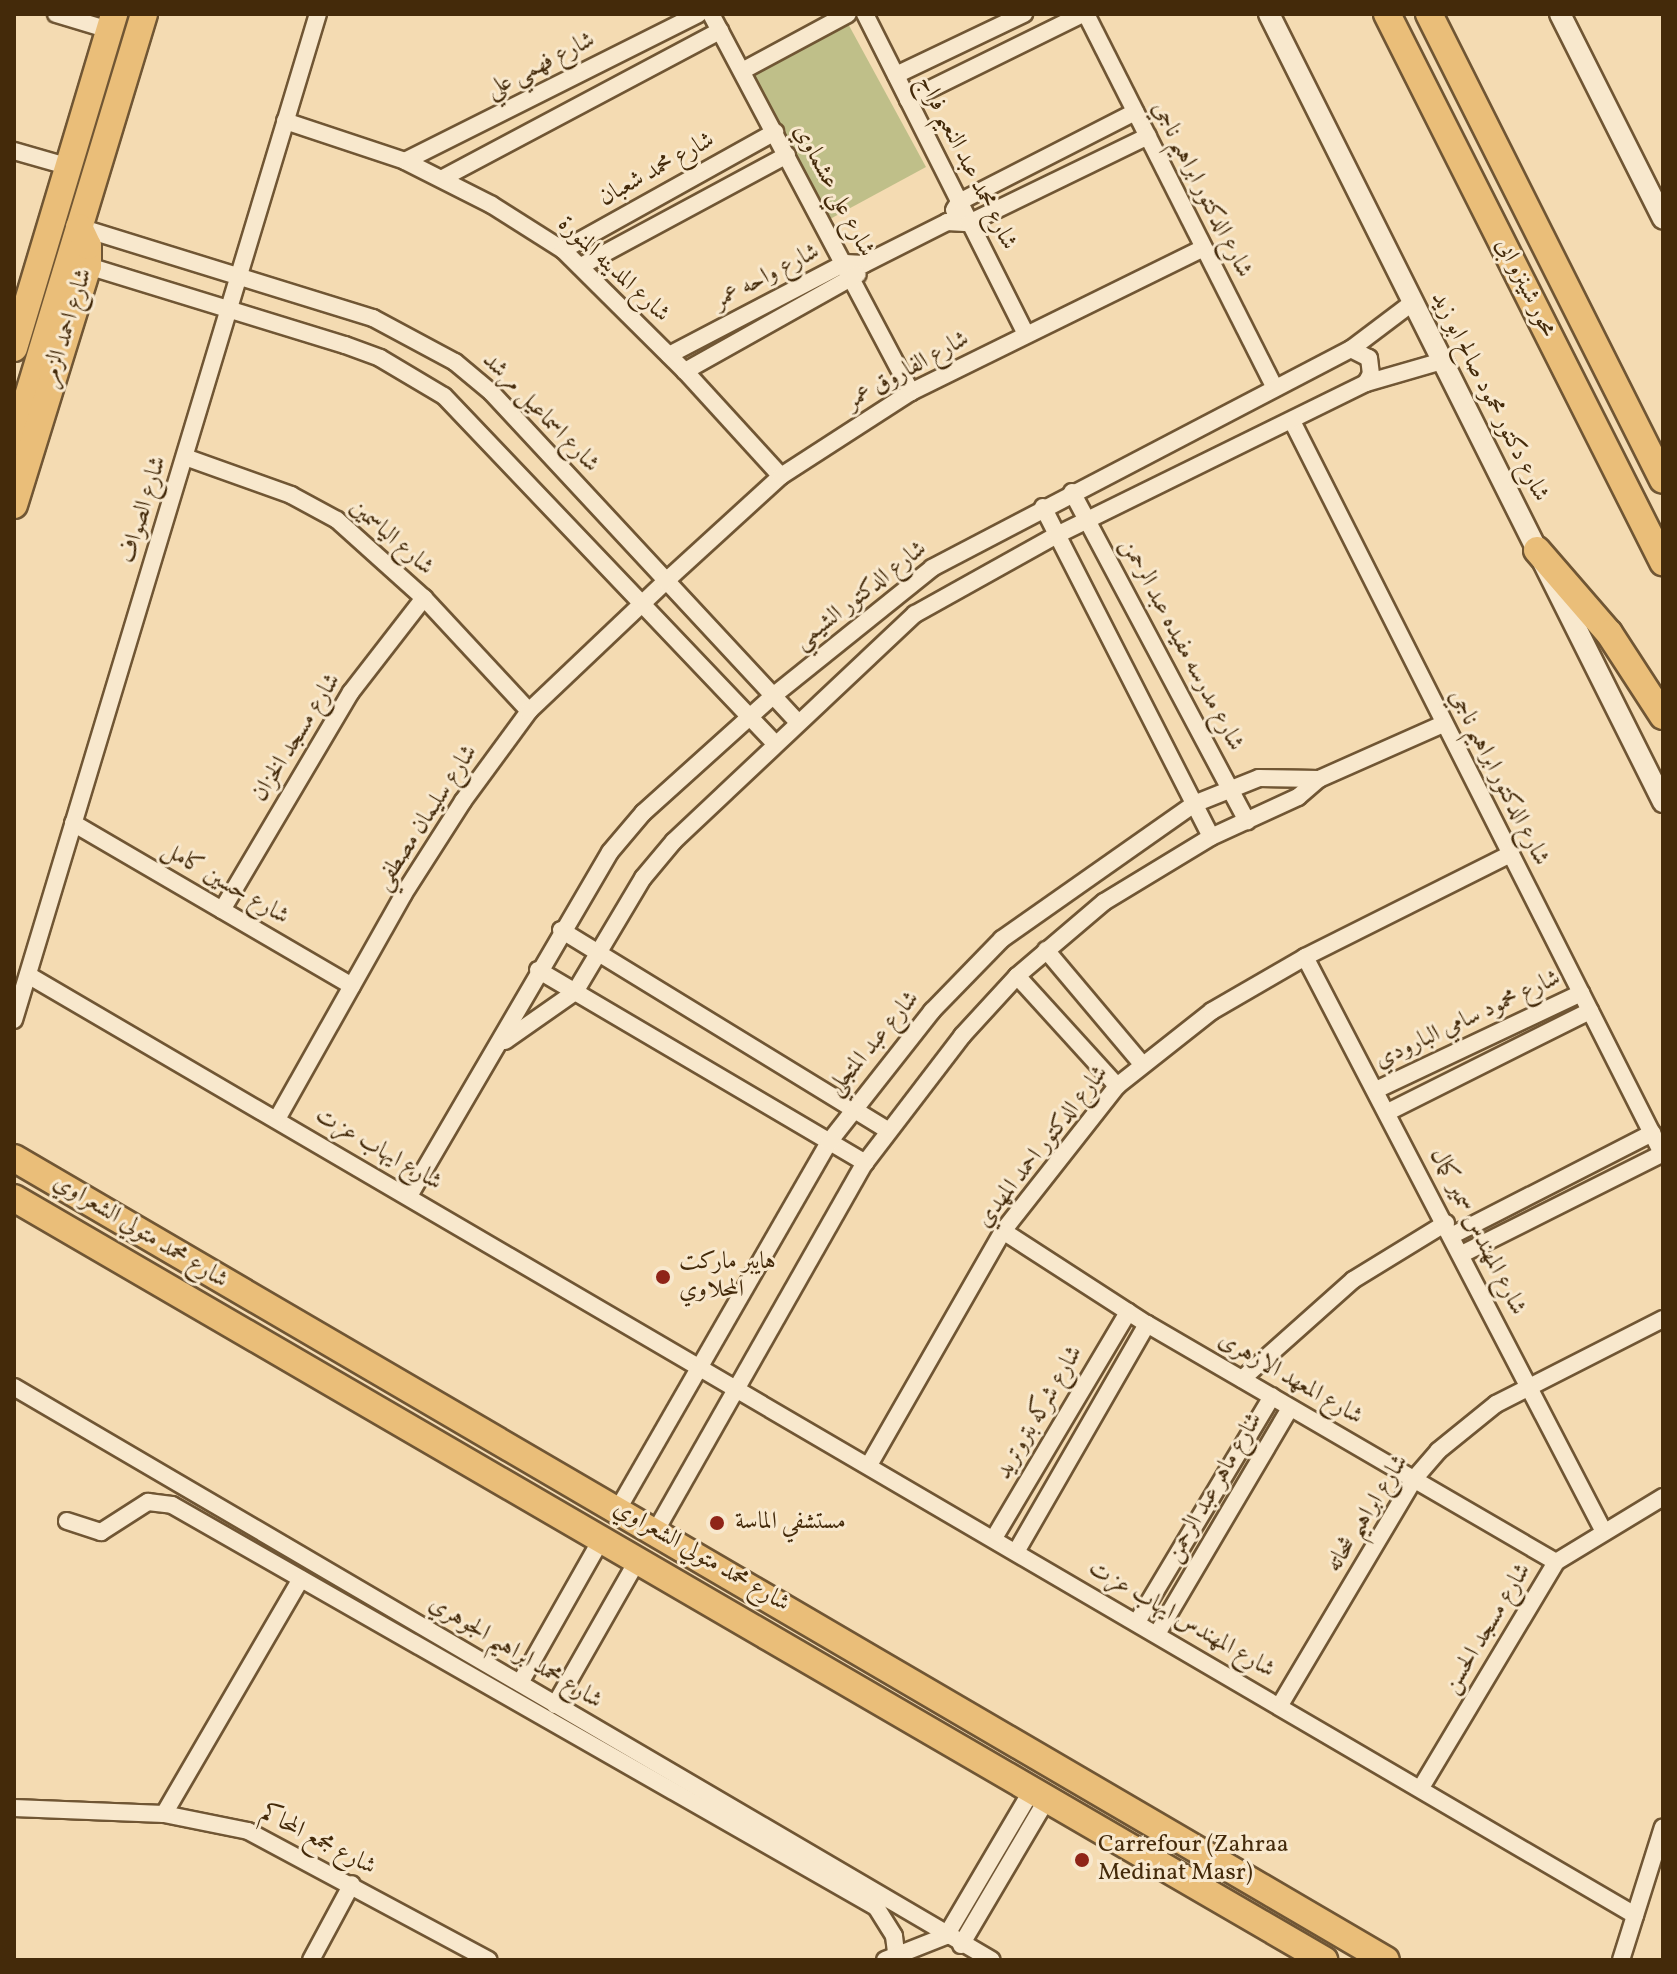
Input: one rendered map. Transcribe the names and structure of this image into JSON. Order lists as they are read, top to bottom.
{
  "streets": {
    "main road": ["محور شينزو ابى", "شارع احمد الزمر", "شارع محمد متولي الشعراوي"],
    "street": [
      "شارع فهمي علي",
      "شارع محمد عبد النعيم فراج",
      "شارع محمد شعبان",
      "شارع الدكتور ابراهيم ناجي",
      "شارع علي عشماوي",
      "شارع المدينه المنورة",
      "شارع واحه عمر",
      "شارع الفاروق عمر",
      "شارع دكتور محمود صالح ابو زيد",
      "شارع اسماعيل مرشد",
      "شارع الصواف",
      "شارع الياسمين",
      "شارع الدكتور الشيمي",
      "شارع مدرسه مفيده عبد الرحمن",
      "شارع مسجد الخزان",
      "شارع سليمان مصطفي",
      "شارع حسين كامل",
      "شارع محمود سامي البارودي",
      "شارع عبد المتجلي",
      "شارع الدكتور احمد المهدي",
      "شارع ايهاب عزت",
      "شارع المهندس سمير كمال",
      "شارع المعهد الازهرى",
      "شارع شركه بتروتريد",
      "شارع ماهر عبد الرحمن",
      "شارع ابراهيم شحاته",
      "شارع المهندس ايهاب عزت",
      "شارع مسجد الحسن",
      "شارع محمد ابراهيم الجوهري",
      "شارع مجمع المحاكم"
    ]
  },
  "crossings": [
    ["شارع فهمي علي", "شارع المدينه المنورة"],
    ["شارع محمد عبد النعيم فراج", "شارع الفاروق عمر"],
    ["شارع محمد شعبان", "شارع علي عشماوي"],
    ["شارع محمد شعبان", "شارع المدينه المنورة"],
    ["شارع الدكتور ابراهيم ناجي", "شارع الفاروق عمر"],
    ["شارع الدكتور ابراهيم ناجي", "شارع الدكتور الشيمي"],
    ["شارع الدكتور ابراهيم ناجي", "شارع محمود سامي البارودي"],
    ["شارع الدكتور ابراهيم ناجي", "شارع عبد المتجلي"],
    ["شارع الدكتور ابراهيم ناجي", "شارع الدكتور احمد المهدي"],
    ["شارع علي عشماوي", "شارع واحه عمر"],
    ["شارع علي عشماوي", "شارع الفاروق عمر"],
    ["شارع المدينه المنورة", "شارع واحه عمر"],
    ["شارع المدينه المنورة", "شارع الفاروق عمر"],
    ["شارع المدينه المنورة", "شارع الصواف"],
    ["شارع احمد الزمر", "شارع اسماعيل مرشد"],
    ["شارع الفاروق عمر", "شارع اسماعيل مرشد"],
    ["شارع الفاروق عمر", "شارع سليمان مصطفي"],
    ["شارع دكتور محمود صالح ابو زيد", "شارع الدكتور الشيمي"],
    ["شارع اسماعيل مرشد", "شارع الصواف"],
    ["شارع اسماعيل مرشد", "شارع الدكتور الشيمي"],
    ["شارع اسماعيل مرشد", "شارع سليمان مصطفي"],
    ["شارع الصواف", "شارع الياسمين"],
    ["شارع الصواف", "شارع حسين كامل"],
    ["شارع الصواف", "شارع ايهاب عزت"],
    ["شارع الياسمين", "شارع مسجد الخزان"],
    ["شارع الياسمين", "شارع سليمان مصطفي"],
    ["شارع الدكتور الشيمي", "شارع مدرسه مفيده عبد الرحمن"],
    ["شارع الدكتور الشيمي", "شارع ايهاب عزت"],
    ["شارع مدرسه مفيده عبد الرحمن", "شارع عبد المتجلي"],
    ["شارع مسجد الخزان", "شارع حسين كامل"],
    ["شارع سليمان مصطفي", "شارع حسين كامل"],
    ["شارع سليمان مصطفي", "شارع ايهاب عزت"],
    ["شارع محمود سامي البارودي", "شارع المهندس سمير كمال"],
    ["شارع عبد المتجلي", "شارع ايهاب عزت"],
    ["شارع عبد المتجلي", "شارع محمد متولي الشعراوي"],
    ["شارع عبد المتجلي", "شارع المهندس ايهاب عزت"],
    ["شارع الدكتور احمد المهدي", "شارع المهندس سمير كمال"],
    ["شارع الدكتور احمد المهدي", "شارع المعهد الازهرى"],
    ["شارع الدكتور احمد المهدي", "شارع المهندس ايهاب عزت"],
    ["شارع ايهاب عزت", "شارع المهندس ايهاب عزت"],
    ["شارع المهندس سمير كمال", "شارع ابراهيم شحاته"],
    ["شارع المهندس سمير كمال", "شارع مسجد الحسن"],
    ["شارع المعهد الازهرى", "شارع شركه بتروتريد"],
    ["شارع المعهد الازهرى", "شارع ماهر عبد الرحمن"],
    ["شارع المعهد الازهرى", "شارع ابراهيم شحاته"],
    ["شارع المعهد الازهرى", "شارع مسجد الحسن"],
    ["شارع شركه بتروتريد", "شارع المهندس ايهاب عزت"],
    ["شارع ماهر عبد الرحمن", "شارع المهندس ايهاب عزت"],
    ["شارع ابراهيم شحاته", "شارع المهندس ايهاب عزت"],
    ["شارع المهندس ايهاب عزت", "شارع مسجد الحسن"]
  ],
  "places": ["هايبر ماركت المحلاوي", "مستشفي الماسة", "Carrefour (Zahraa Medinat Masr)"]
}
